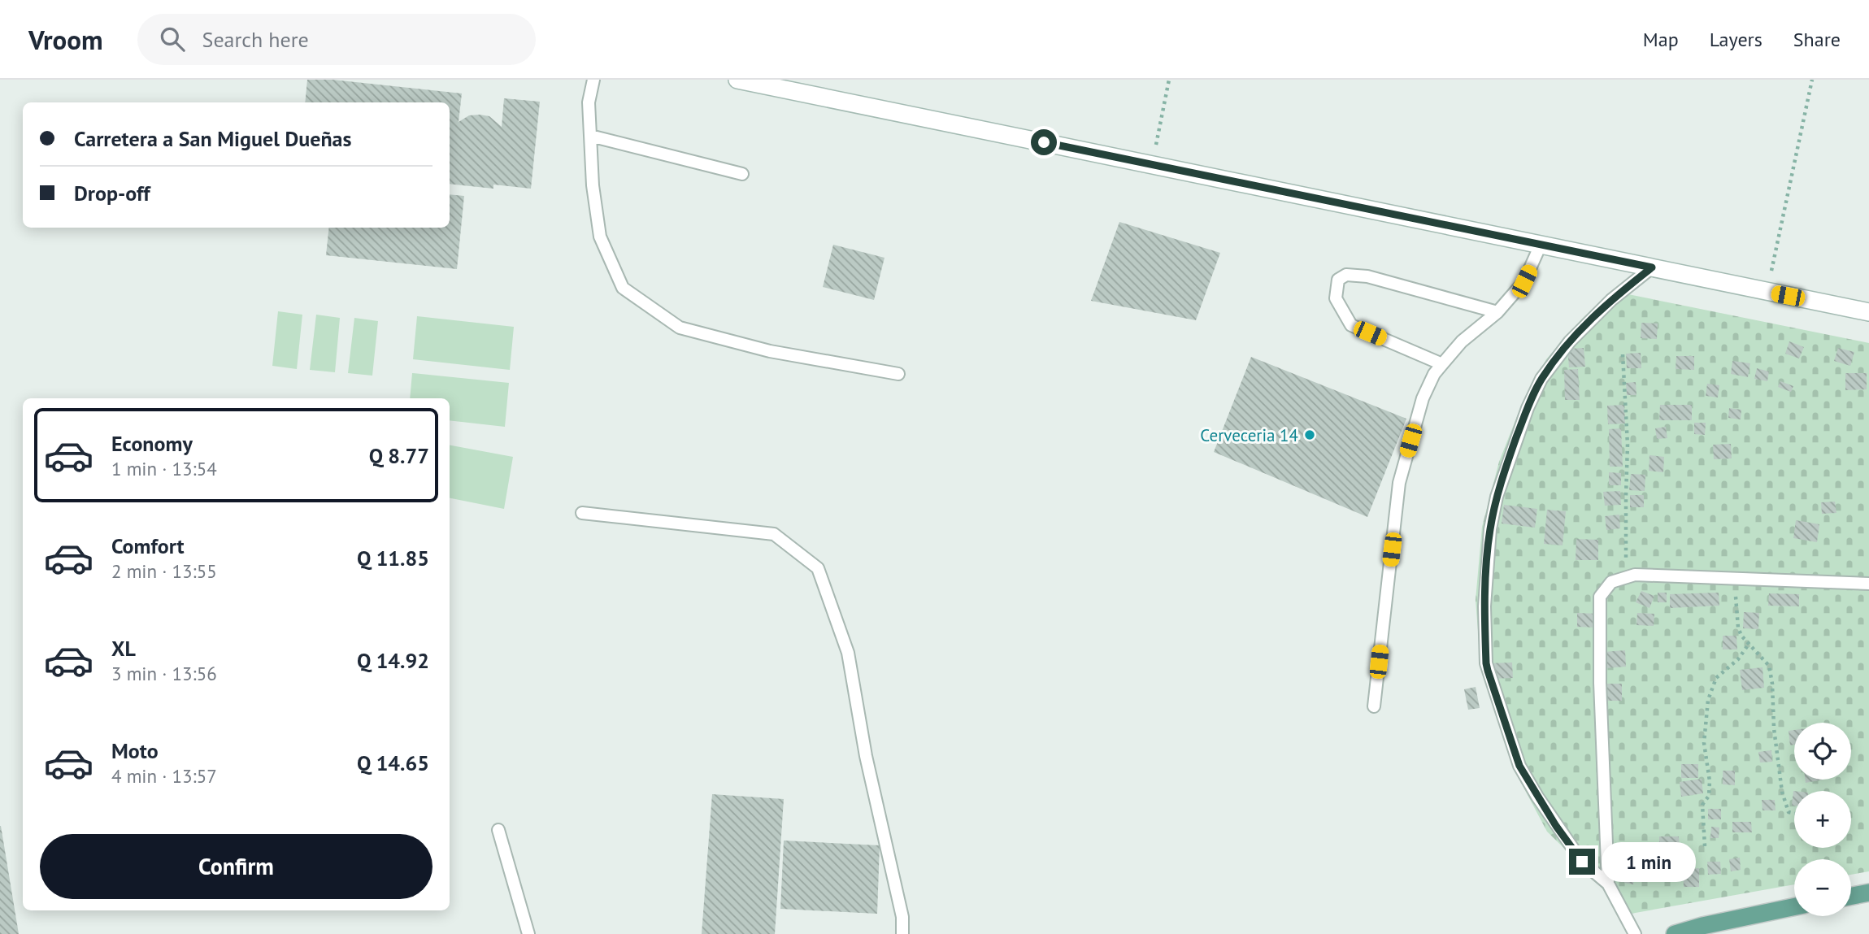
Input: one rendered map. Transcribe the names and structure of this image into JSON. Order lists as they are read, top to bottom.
{
  "places": ["Cerveceria 14"],
  "page": {
    "header": "Vroom",
    "search": "Search here",
    "nav": ["Map", "Layers", "Share"],
    "banner": ["Carretera a San Miguel Dueñas", "Drop-off"],
    "list": [
      {
        "name": "Economy",
        "note": "1 min · 13:54",
        "value": "Q 8.77"
      },
      {
        "name": "Comfort",
        "note": "2 min · 13:55",
        "value": "Q 11.85"
      },
      {
        "name": "XL",
        "note": "3 min · 13:56",
        "value": "Q 14.92"
      },
      {
        "name": "Moto",
        "note": "4 min · 13:57",
        "value": "Q 14.65"
      }
    ],
    "map_buttons": ["+", "−"],
    "buttons": "Confirm",
    "bubble": "1 min"
  }
}
